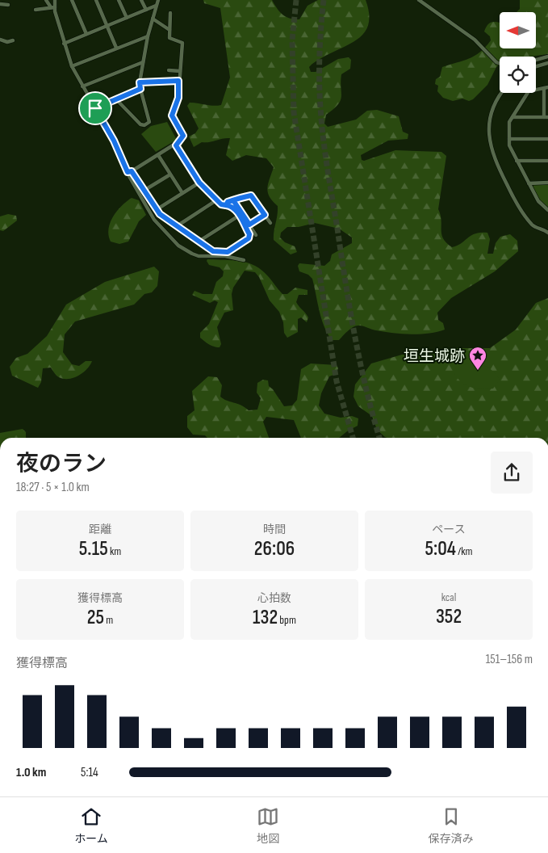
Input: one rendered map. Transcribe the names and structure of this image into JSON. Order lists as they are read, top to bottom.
{
  "places": {
    "place": ["垣生城跡"]
  },
  "north": "left",
  "page": {
    "heading": ["夜のラン", "18:27 · 5 × 1.0 km"],
    "stats": [
      ["距離", "5.15 km"],
      ["時間", "26:06"],
      ["ペース", "5:04 /km"],
      ["獲得標高", "25 m"],
      ["心拍数", "132 bpm"],
      ["kcal", "352"]
    ],
    "chart": ["獲得標高", "151–156 m"],
    "list": [
      {
        "name": "1.0 km",
        "note": "5:14"
      }
    ],
    "tabs": ["ホーム", "地図", "保存済み"]
  }
}
